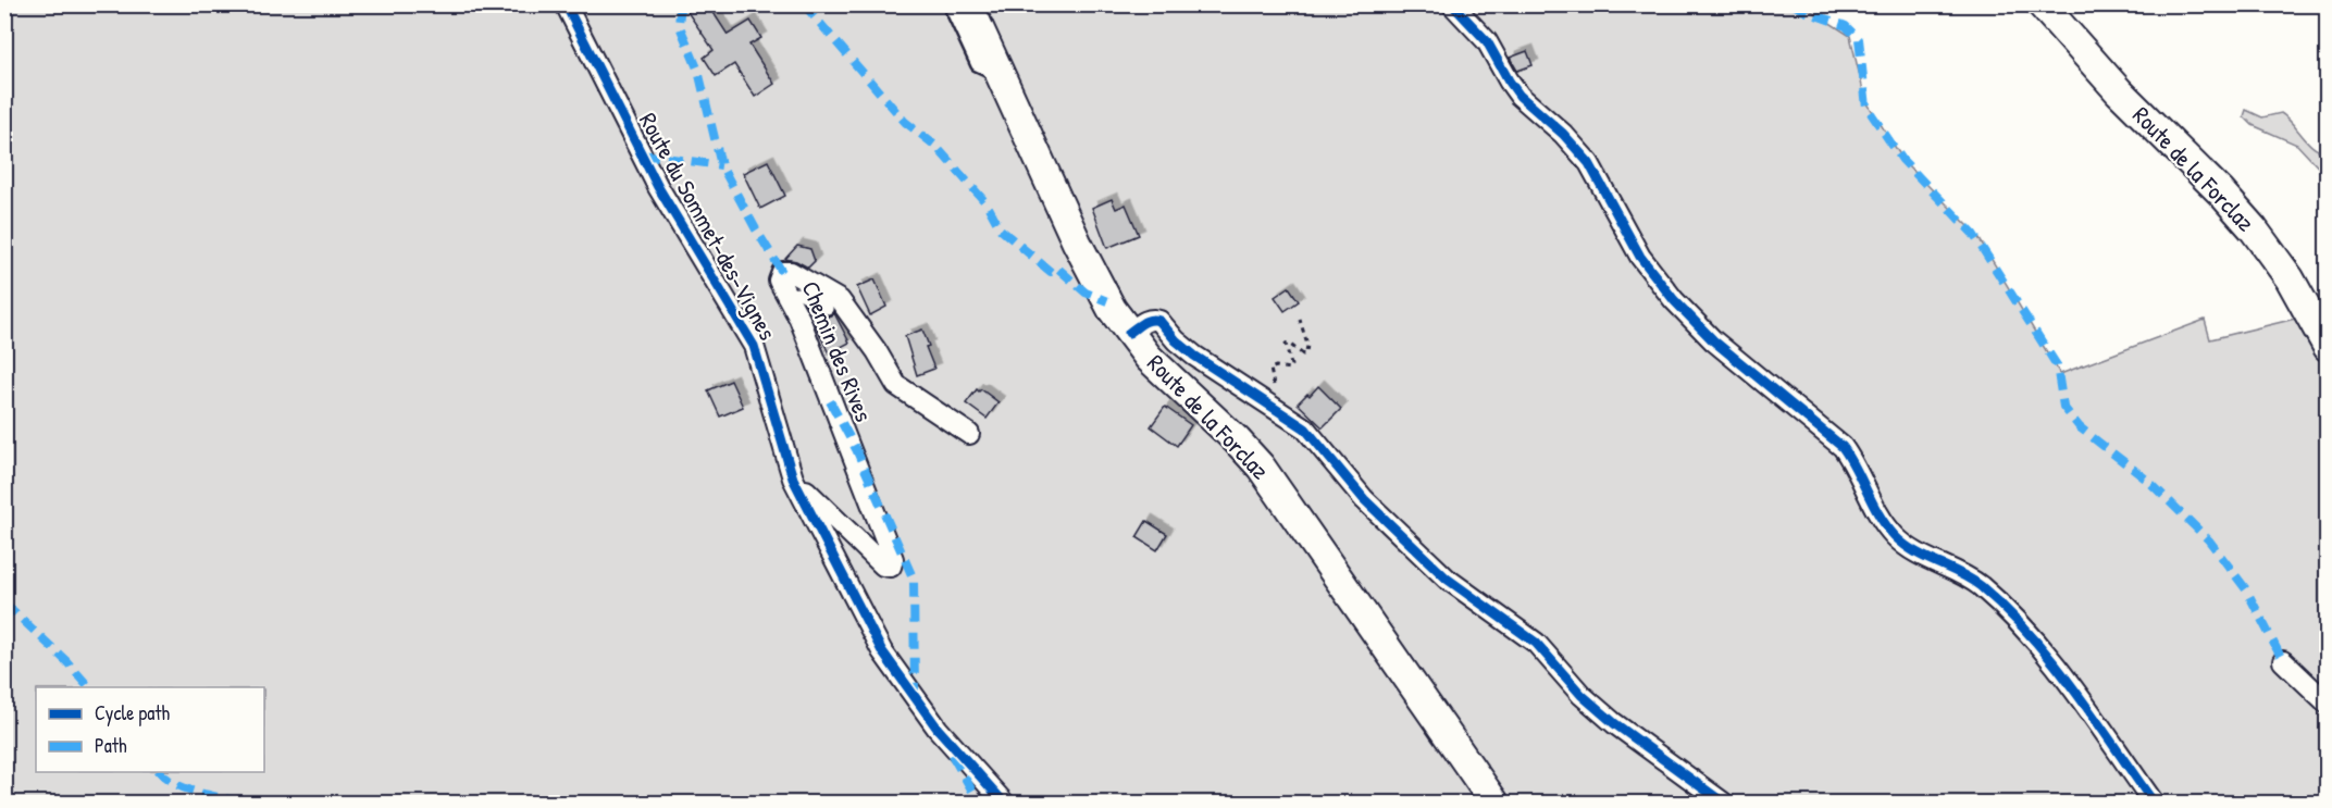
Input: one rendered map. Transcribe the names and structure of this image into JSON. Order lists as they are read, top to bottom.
{
  "streets": {
    "main road": ["Route de la Forclaz"],
    "street": ["Route du Sommet-des-Vignes", "Chemin des Rives"]
  },
  "crossings": [
    ["Route du Sommet-des-Vignes", "Chemin des Rives"]
  ],
  "legend": ["Cycle path", "Path"]
}
